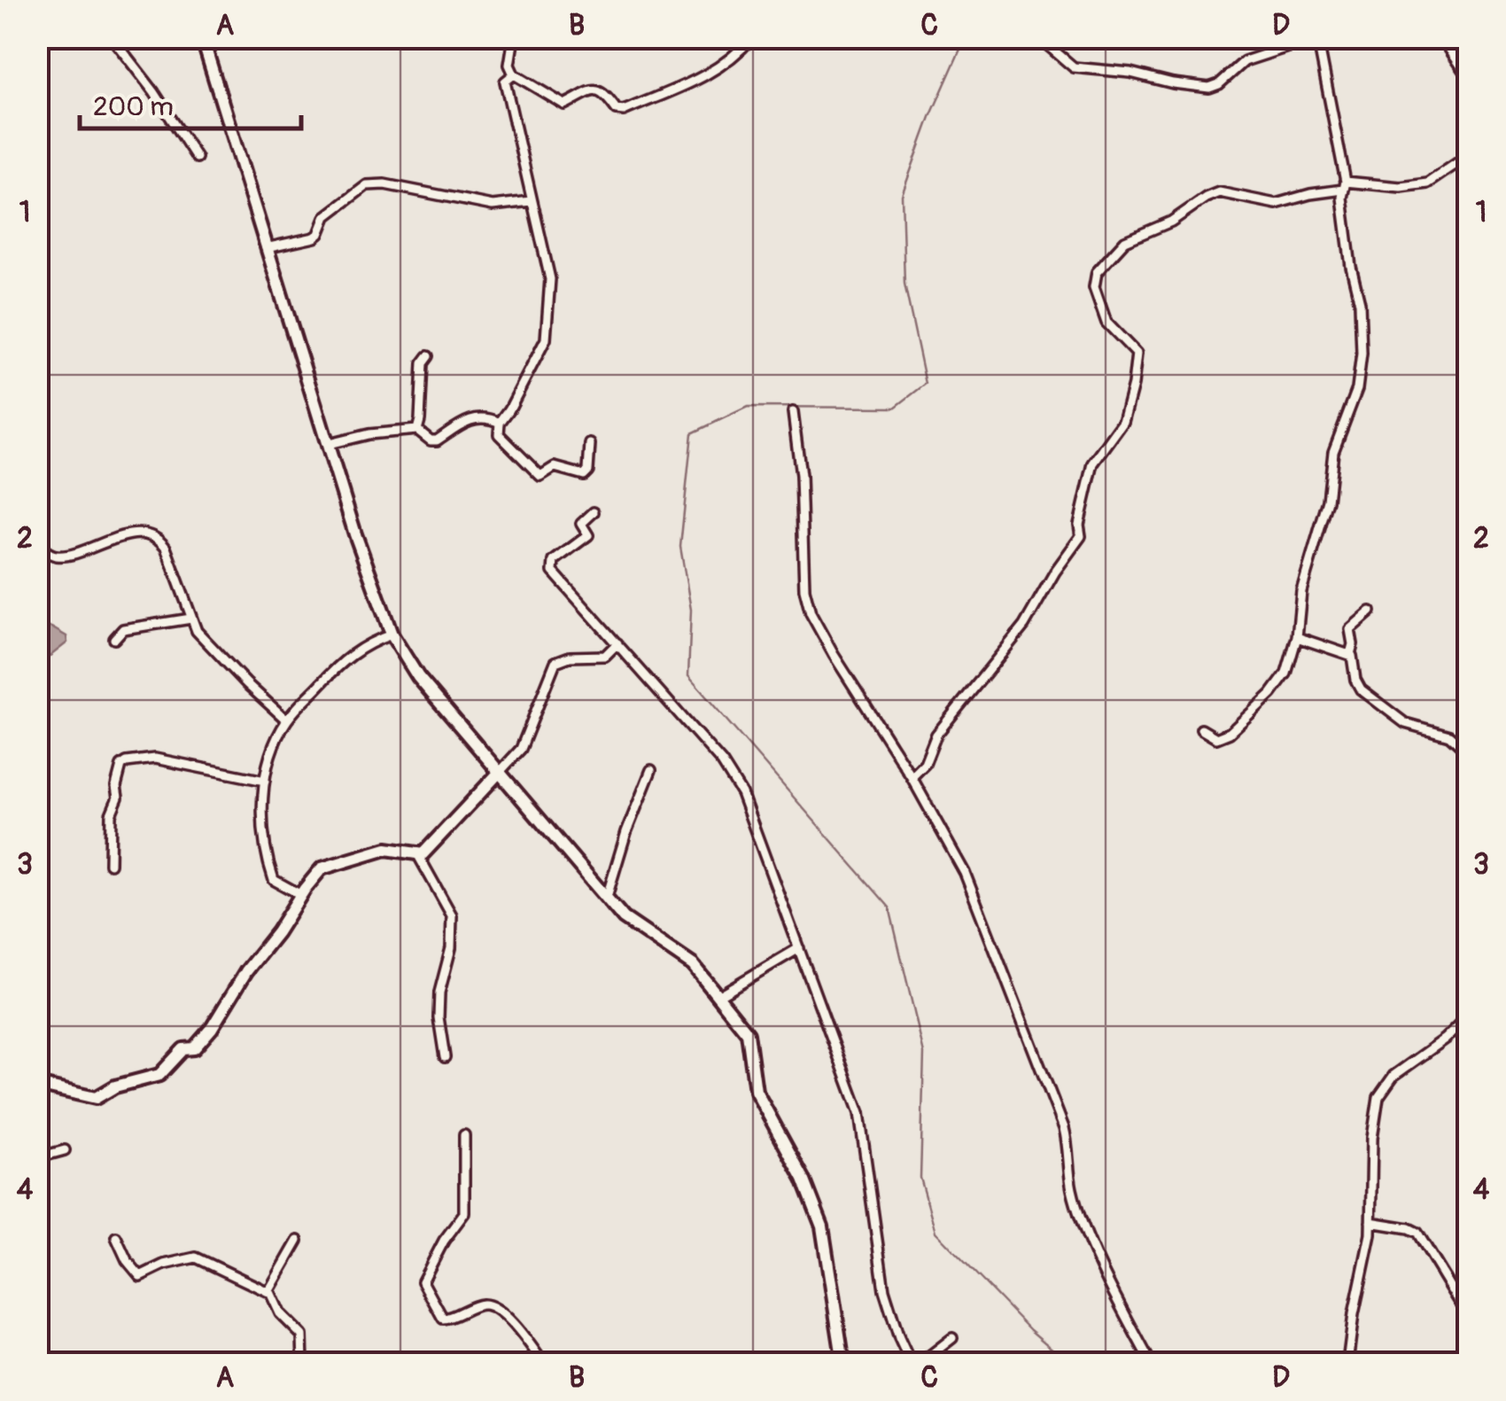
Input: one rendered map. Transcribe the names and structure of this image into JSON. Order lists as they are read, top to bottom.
{
  "scale_bar": "200 m",
  "grid": {
    "columns": [
      "A",
      "B",
      "C",
      "D"
    ],
    "rows": [
      "1",
      "2",
      "3",
      "4"
    ]
  }
}
